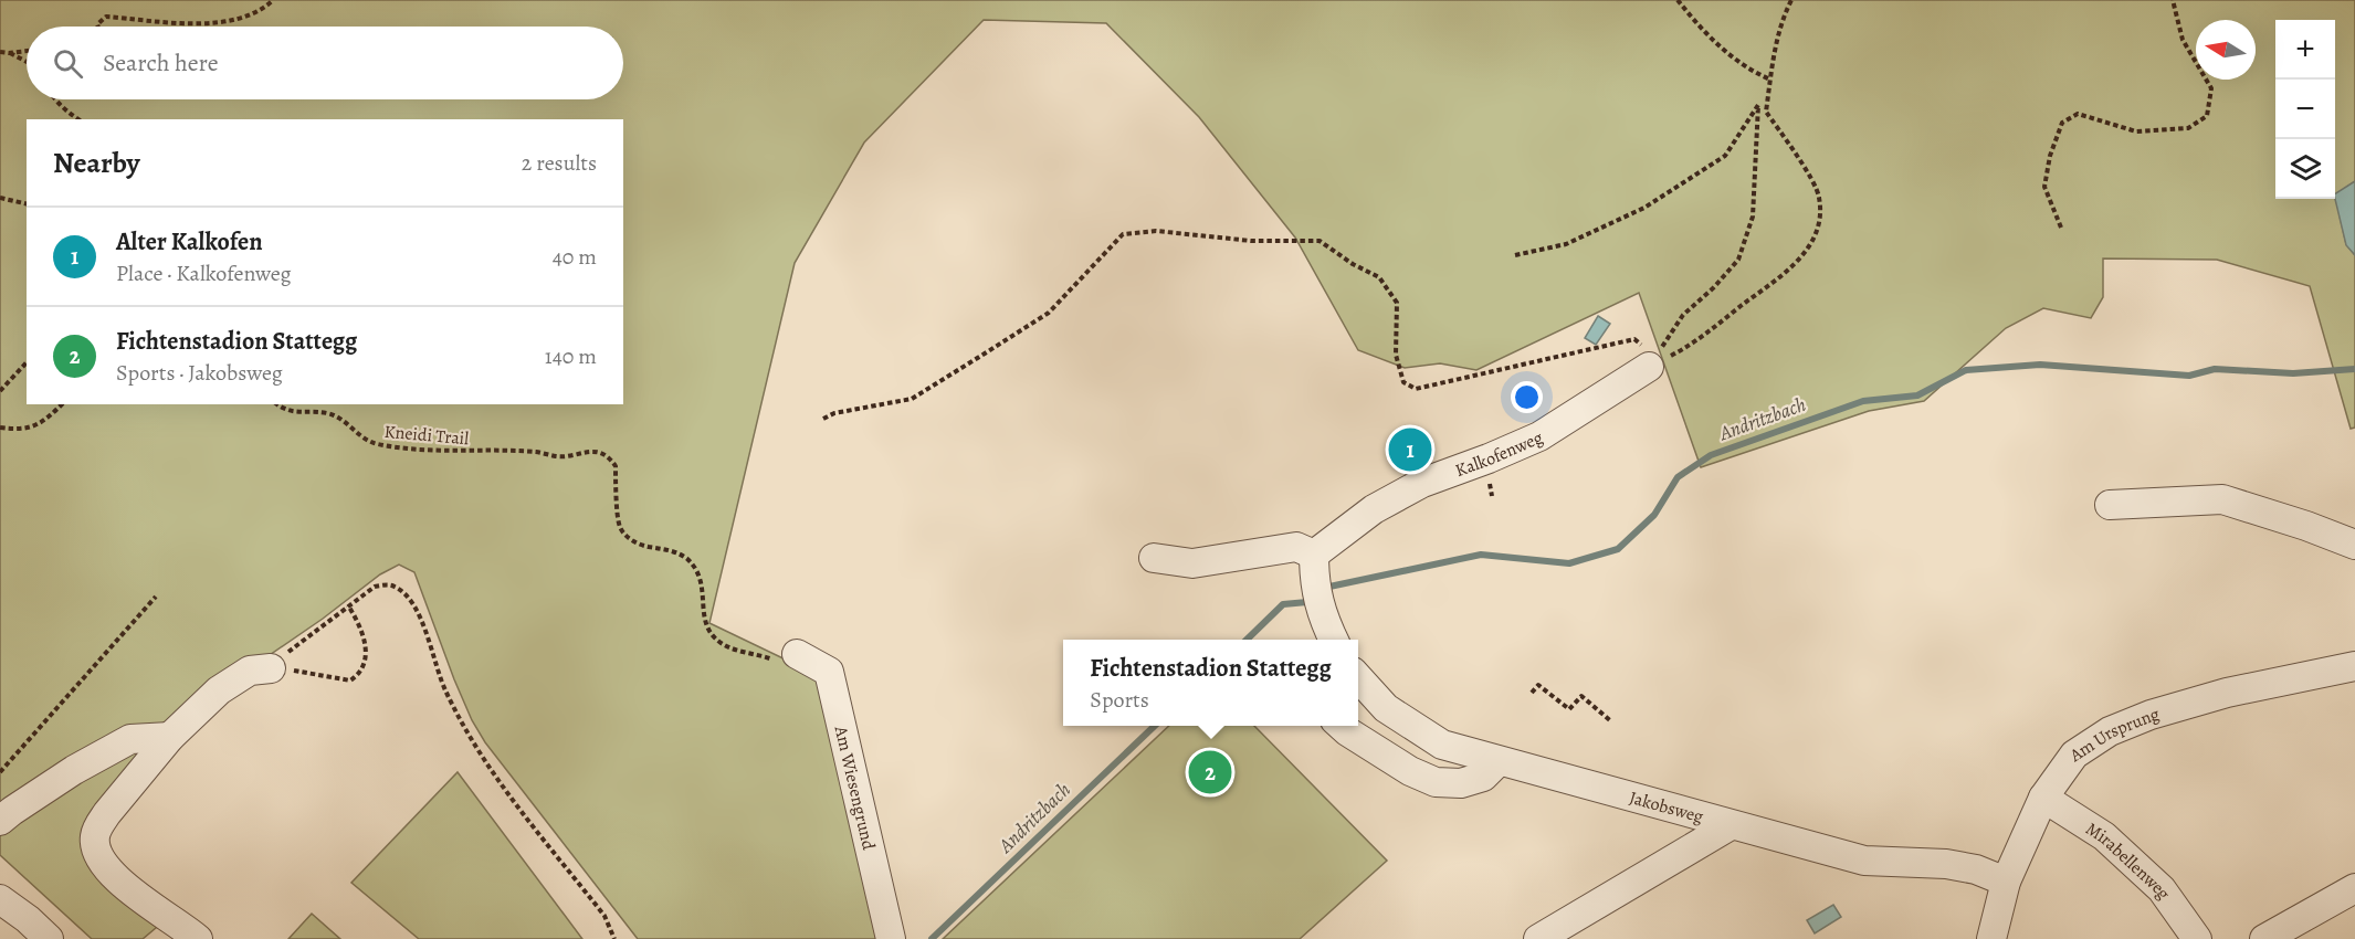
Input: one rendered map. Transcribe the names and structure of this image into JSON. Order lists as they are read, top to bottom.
{
  "streets": {
    "street": [
      "Kalkofenweg",
      "Am Ursprung",
      "Am Wiesengrund",
      "Jakobsweg",
      "Mirabellenweg"
    ],
    "path": ["Kneidi Trail"]
  },
  "crossings": [
    ["Kneidi Trail", "Am Wiesengrund"],
    ["Am Ursprung", "Jakobsweg"],
    ["Am Ursprung", "Mirabellenweg"]
  ],
  "water": ["Andritzbach"],
  "north": "left",
  "page": {
    "map_buttons": ["+", "−"],
    "search": "Search here",
    "heading": ["Nearby", "2 results"],
    "list": [
      {
        "mark": "1",
        "name": "Alter Kalkofen",
        "note": "Place · Kalkofenweg",
        "value": "40 m"
      },
      {
        "mark": "2",
        "name": "Fichtenstadion Stattegg",
        "note": "Sports · Jakobsweg",
        "value": "140 m"
      }
    ],
    "pins": ["1", "2"],
    "popup": ["Fichtenstadion Stattegg", "Sports"]
  }
}
